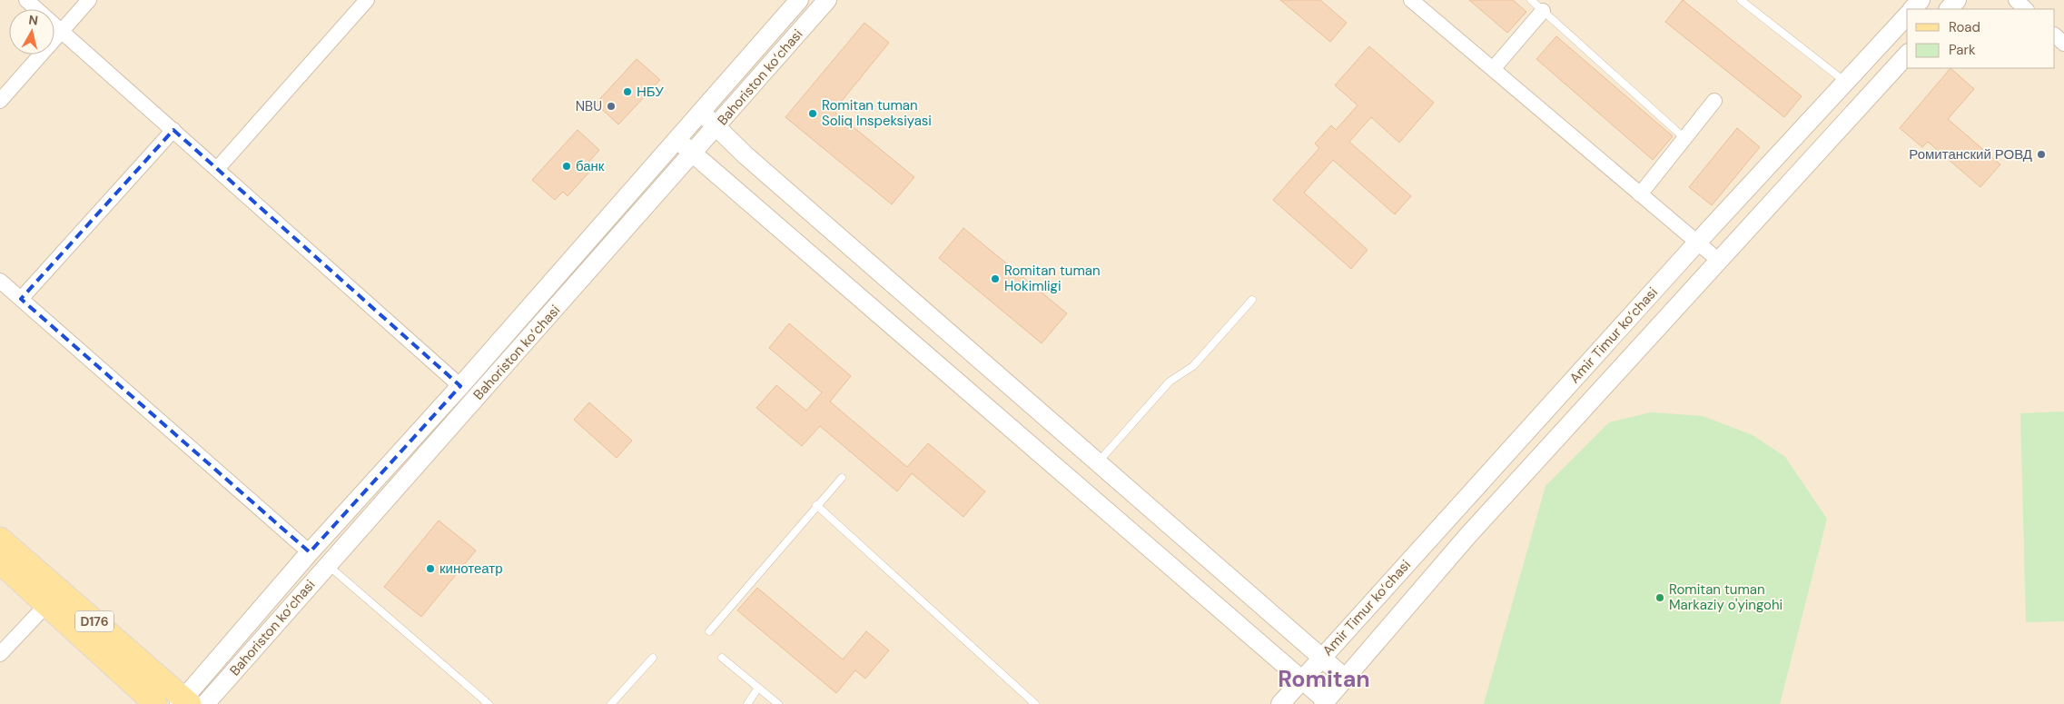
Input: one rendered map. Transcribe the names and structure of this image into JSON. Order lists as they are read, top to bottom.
{
  "streets": {
    "main road": ["D176"],
    "street": ["Bahoriston ko‘chasi", "Amir Timur ko‘chasi"]
  },
  "crossings": [
    ["Bahoriston ko‘chasi", "D176"]
  ],
  "districts": ["Romitan"],
  "places": [
    "НБУ",
    "NBU",
    "Romitan tuman Soliq Inspeksiyasi",
    "Ромитанский РОВД",
    "банк",
    "Romitan tuman Hokimligi",
    "кинотеатр",
    "Romitan tuman Markaziy o'yingohi"
  ],
  "legend": ["Road", "Park"],
  "north": "top"
}
